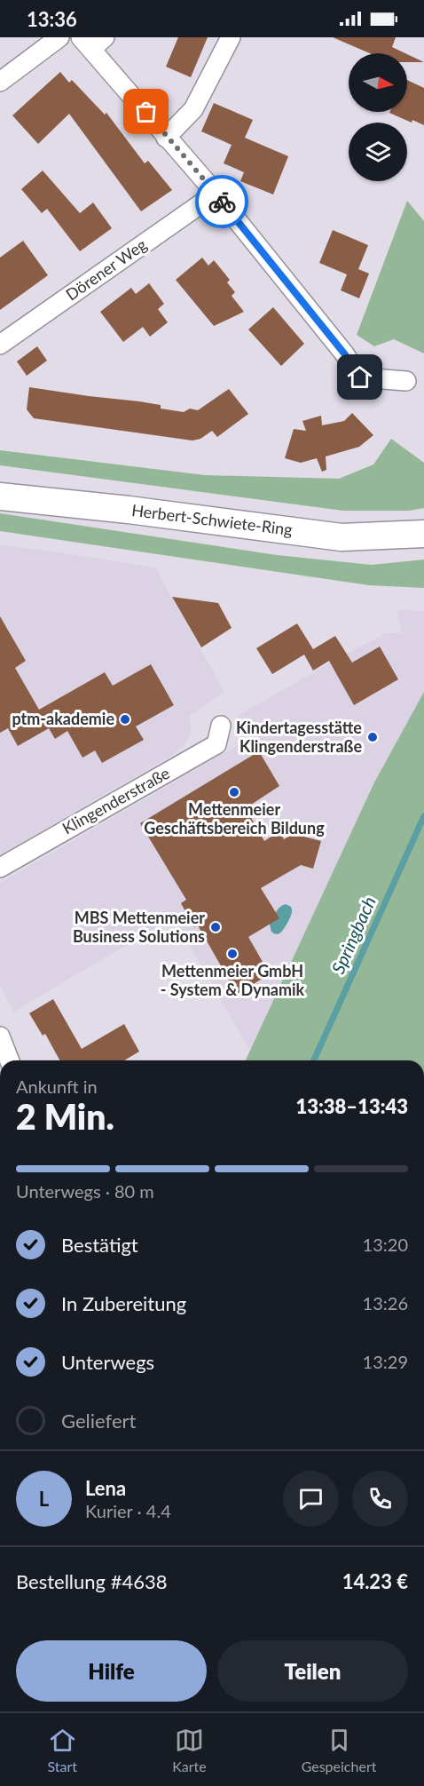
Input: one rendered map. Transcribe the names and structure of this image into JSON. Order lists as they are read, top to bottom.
{
  "streets": {
    "main road": ["Herbert-Schwiete-Ring"],
    "street": ["Dörener Weg", "Klingenderstraße"]
  },
  "water": ["Springbach"],
  "places": [
    "ptm-akademie",
    "Kindertagesstätte Klingenderstraße",
    "Mettenmeier Geschäftsbereich Bildung",
    "MBS Mettenmeier Business Solutions",
    "Mettenmeier GmbH - System & Dynamik"
  ],
  "north": "right",
  "page": {
    "status": "13:36",
    "heading": ["2 Min.", "Ankunft in", "13:38–13:43"],
    "panel": [
      "Lena",
      "Kurier · 4.4",
      "Bestellung #4638",
      "14.23 €"
    ],
    "bar": "Unterwegs · 80 m",
    "list": [
      ["Bestätigt", "13:20"],
      ["In Zubereitung", "13:26"],
      ["Unterwegs", "13:29"],
      "Geliefert"
    ],
    "round": "L",
    "buttons": ["Hilfe", "Teilen"],
    "tabs": ["Start", "Karte", "Gespeichert"]
  }
}
